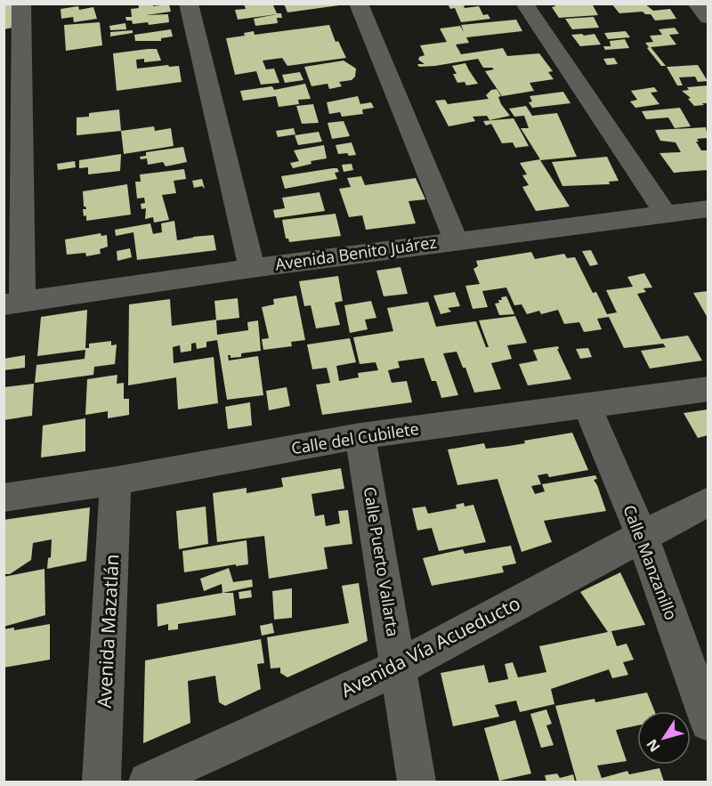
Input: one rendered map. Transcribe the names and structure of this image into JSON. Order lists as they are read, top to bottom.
{
  "streets": {
    "street": [
      "Avenida Benito Juárez",
      "Calle del Cubilete",
      "Calle Puerto Vallarta",
      "Calle Manzanillo",
      "Avenida Mazatlán",
      "Avenida Vía Acueducto"
    ]
  },
  "crossings": [
    ["Calle del Cubilete", "Calle Puerto Vallarta"],
    ["Calle del Cubilete", "Calle Manzanillo"],
    ["Calle del Cubilete", "Avenida Mazatlán"],
    ["Calle Puerto Vallarta", "Avenida Vía Acueducto"],
    ["Calle Manzanillo", "Avenida Vía Acueducto"]
  ],
  "north": "bottom left"
}
